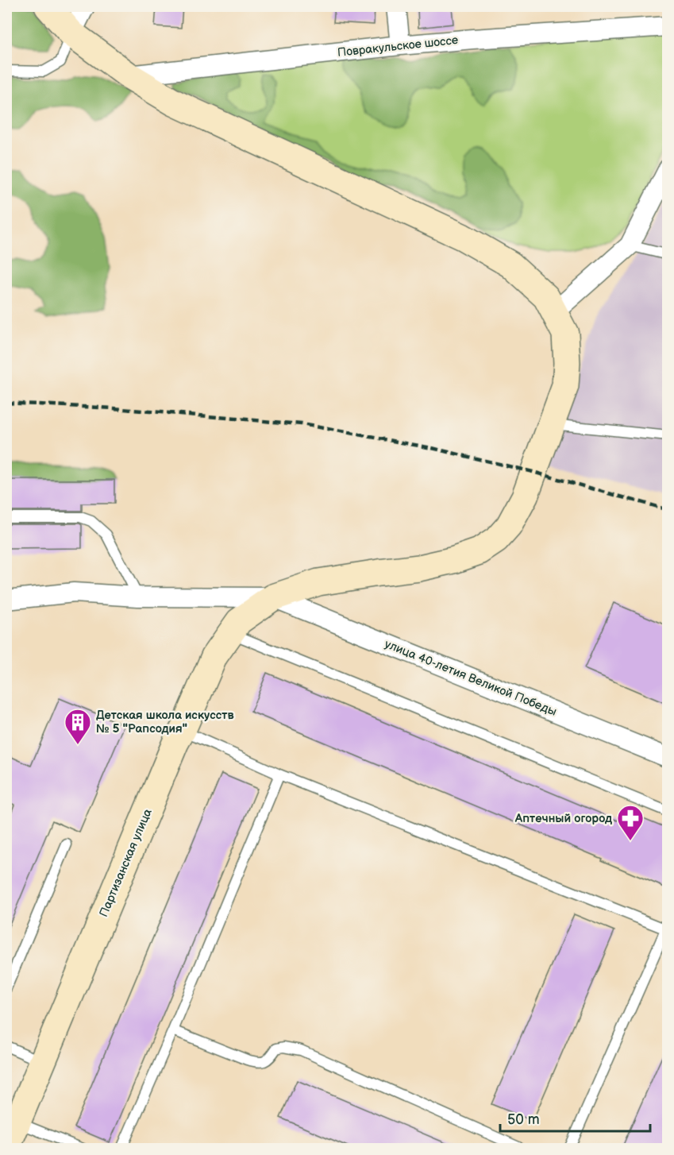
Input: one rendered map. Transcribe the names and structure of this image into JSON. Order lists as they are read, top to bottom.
{
  "streets": {
    "street": ["Повракульское шоссе", "улица 40-летия Великой Победы", "Партизанская улица"]
  },
  "crossings": [
    ["Повракульское шоссе", "Партизанская улица"],
    ["улица 40-летия Великой Победы", "Партизанская улица"]
  ],
  "places": {
    "building": ["Детская школа искусств № 5 \"Рапсодия\""],
    "pharmacy": ["Аптечный огород"]
  },
  "scale_bar": "50 m"
}
